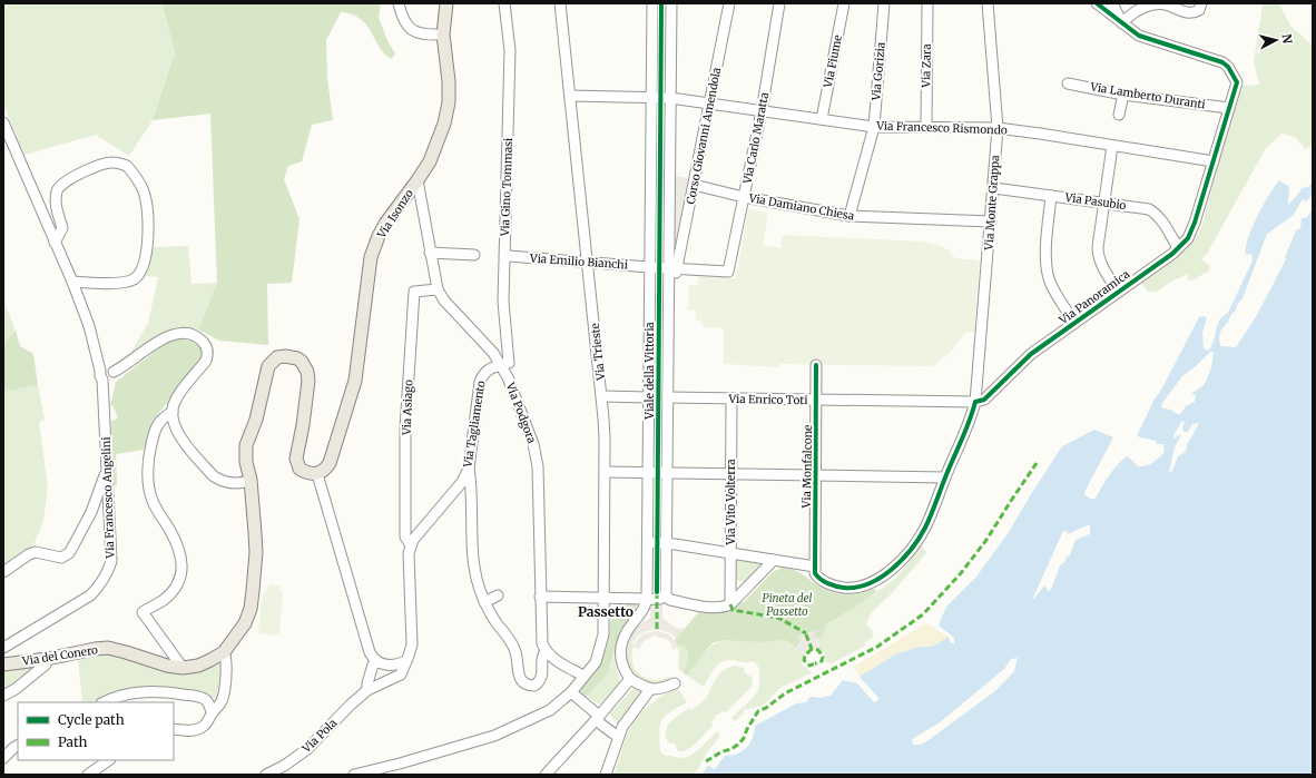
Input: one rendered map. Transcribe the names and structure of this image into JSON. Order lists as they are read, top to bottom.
{
  "streets": {
    "main road": ["Via Isonzo", "Via del Conero"],
    "street": [
      "Via Fiume",
      "Via Zara",
      "Via Gorizia",
      "Via Lamberto Duranti",
      "Via Francesco Rismondo",
      "Corso Giovanni Amendola",
      "Via Carlo Maratta",
      "Via Gino Tommasi",
      "Via Pasubio",
      "Via Monte Grappa",
      "Via Damiano Chiesa",
      "Via Emilio Bianchi",
      "Via Panoramica",
      "Via Trieste",
      "Viale della Vittoria",
      "Via Enrico Toti",
      "Via Asiago",
      "Via Podgora",
      "Via Tagliamento",
      "Via Monfalcone",
      "Via Francesco Angelini",
      "Via Vito Volterra",
      "Via Pola"
    ]
  },
  "crossings": [
    ["Via Fiume", "Via Francesco Rismondo"],
    ["Via Zara", "Via Francesco Rismondo"],
    ["Via Gorizia", "Via Francesco Rismondo"],
    ["Via Gorizia", "Via Damiano Chiesa"],
    ["Via Lamberto Duranti", "Via Panoramica"],
    ["Via Francesco Rismondo", "Corso Giovanni Amendola"],
    ["Via Francesco Rismondo", "Via Carlo Maratta"],
    ["Via Francesco Rismondo", "Via Monte Grappa"],
    ["Via Francesco Rismondo", "Via Panoramica"],
    ["Corso Giovanni Amendola", "Via Carlo Maratta"],
    ["Corso Giovanni Amendola", "Via Damiano Chiesa"],
    ["Corso Giovanni Amendola", "Viale della Vittoria"],
    ["Via Carlo Maratta", "Via Damiano Chiesa"],
    ["Via Gino Tommasi", "Via Podgora"],
    ["Via Gino Tommasi", "Via Tagliamento"],
    ["Via Pasubio", "Via Monte Grappa"],
    ["Via Pasubio", "Via Panoramica"],
    ["Via Monte Grappa", "Via Damiano Chiesa"],
    ["Via Monte Grappa", "Via Panoramica"],
    ["Via Monte Grappa", "Via Enrico Toti"],
    ["Via Isonzo", "Via Podgora"],
    ["Via Isonzo", "Via del Conero"],
    ["Via Emilio Bianchi", "Via Trieste"],
    ["Via Emilio Bianchi", "Viale della Vittoria"],
    ["Via Panoramica", "Via Enrico Toti"],
    ["Viale della Vittoria", "Via Enrico Toti"],
    ["Via Enrico Toti", "Via Monfalcone"],
    ["Via Enrico Toti", "Via Vito Volterra"],
    ["Via Asiago", "Via Podgora"],
    ["Via Asiago", "Via Tagliamento"],
    ["Via Podgora", "Via Tagliamento"]
  ],
  "districts": ["Passetto"],
  "parks": ["Pineta del Passetto"],
  "legend": ["Cycle path", "Path"],
  "north": "right"
}
